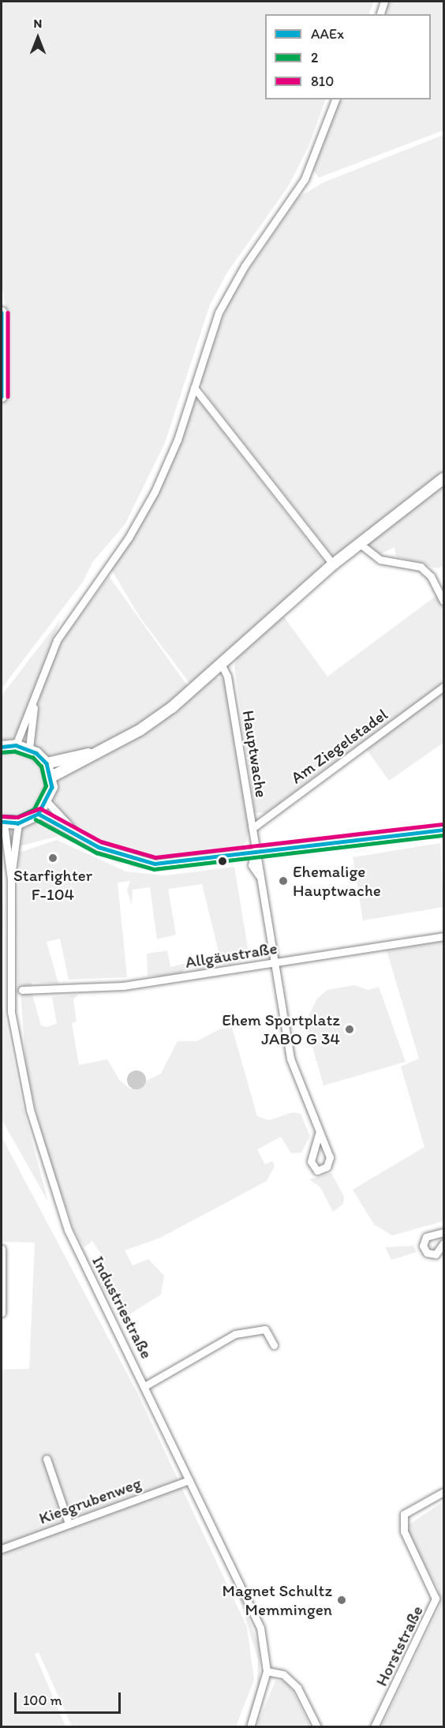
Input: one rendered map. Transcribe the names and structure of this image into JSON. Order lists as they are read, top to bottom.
{
  "streets": {
    "street": [
      "Am Ziegelstadel",
      "Hauptwache",
      "Allgäustraße",
      "Industriestraße",
      "Kiesgrubenweg",
      "Horststraße"
    ]
  },
  "crossings": [
    ["Am Ziegelstadel", "Hauptwache"],
    ["Hauptwache", "Allgäustraße"],
    ["Industriestraße", "Kiesgrubenweg"]
  ],
  "places": [
    "Starfighter F-104",
    "Ehemalige Hauptwache",
    "Ehem Sportplatz JABO G 34",
    "Magnet Schultz Memmingen"
  ],
  "lines": ["transit line AAEx", "transit line 810", "transit line 2"],
  "legend": ["AAEx", "2", "810"],
  "scale_bar": "100 m",
  "north": "top"
}
